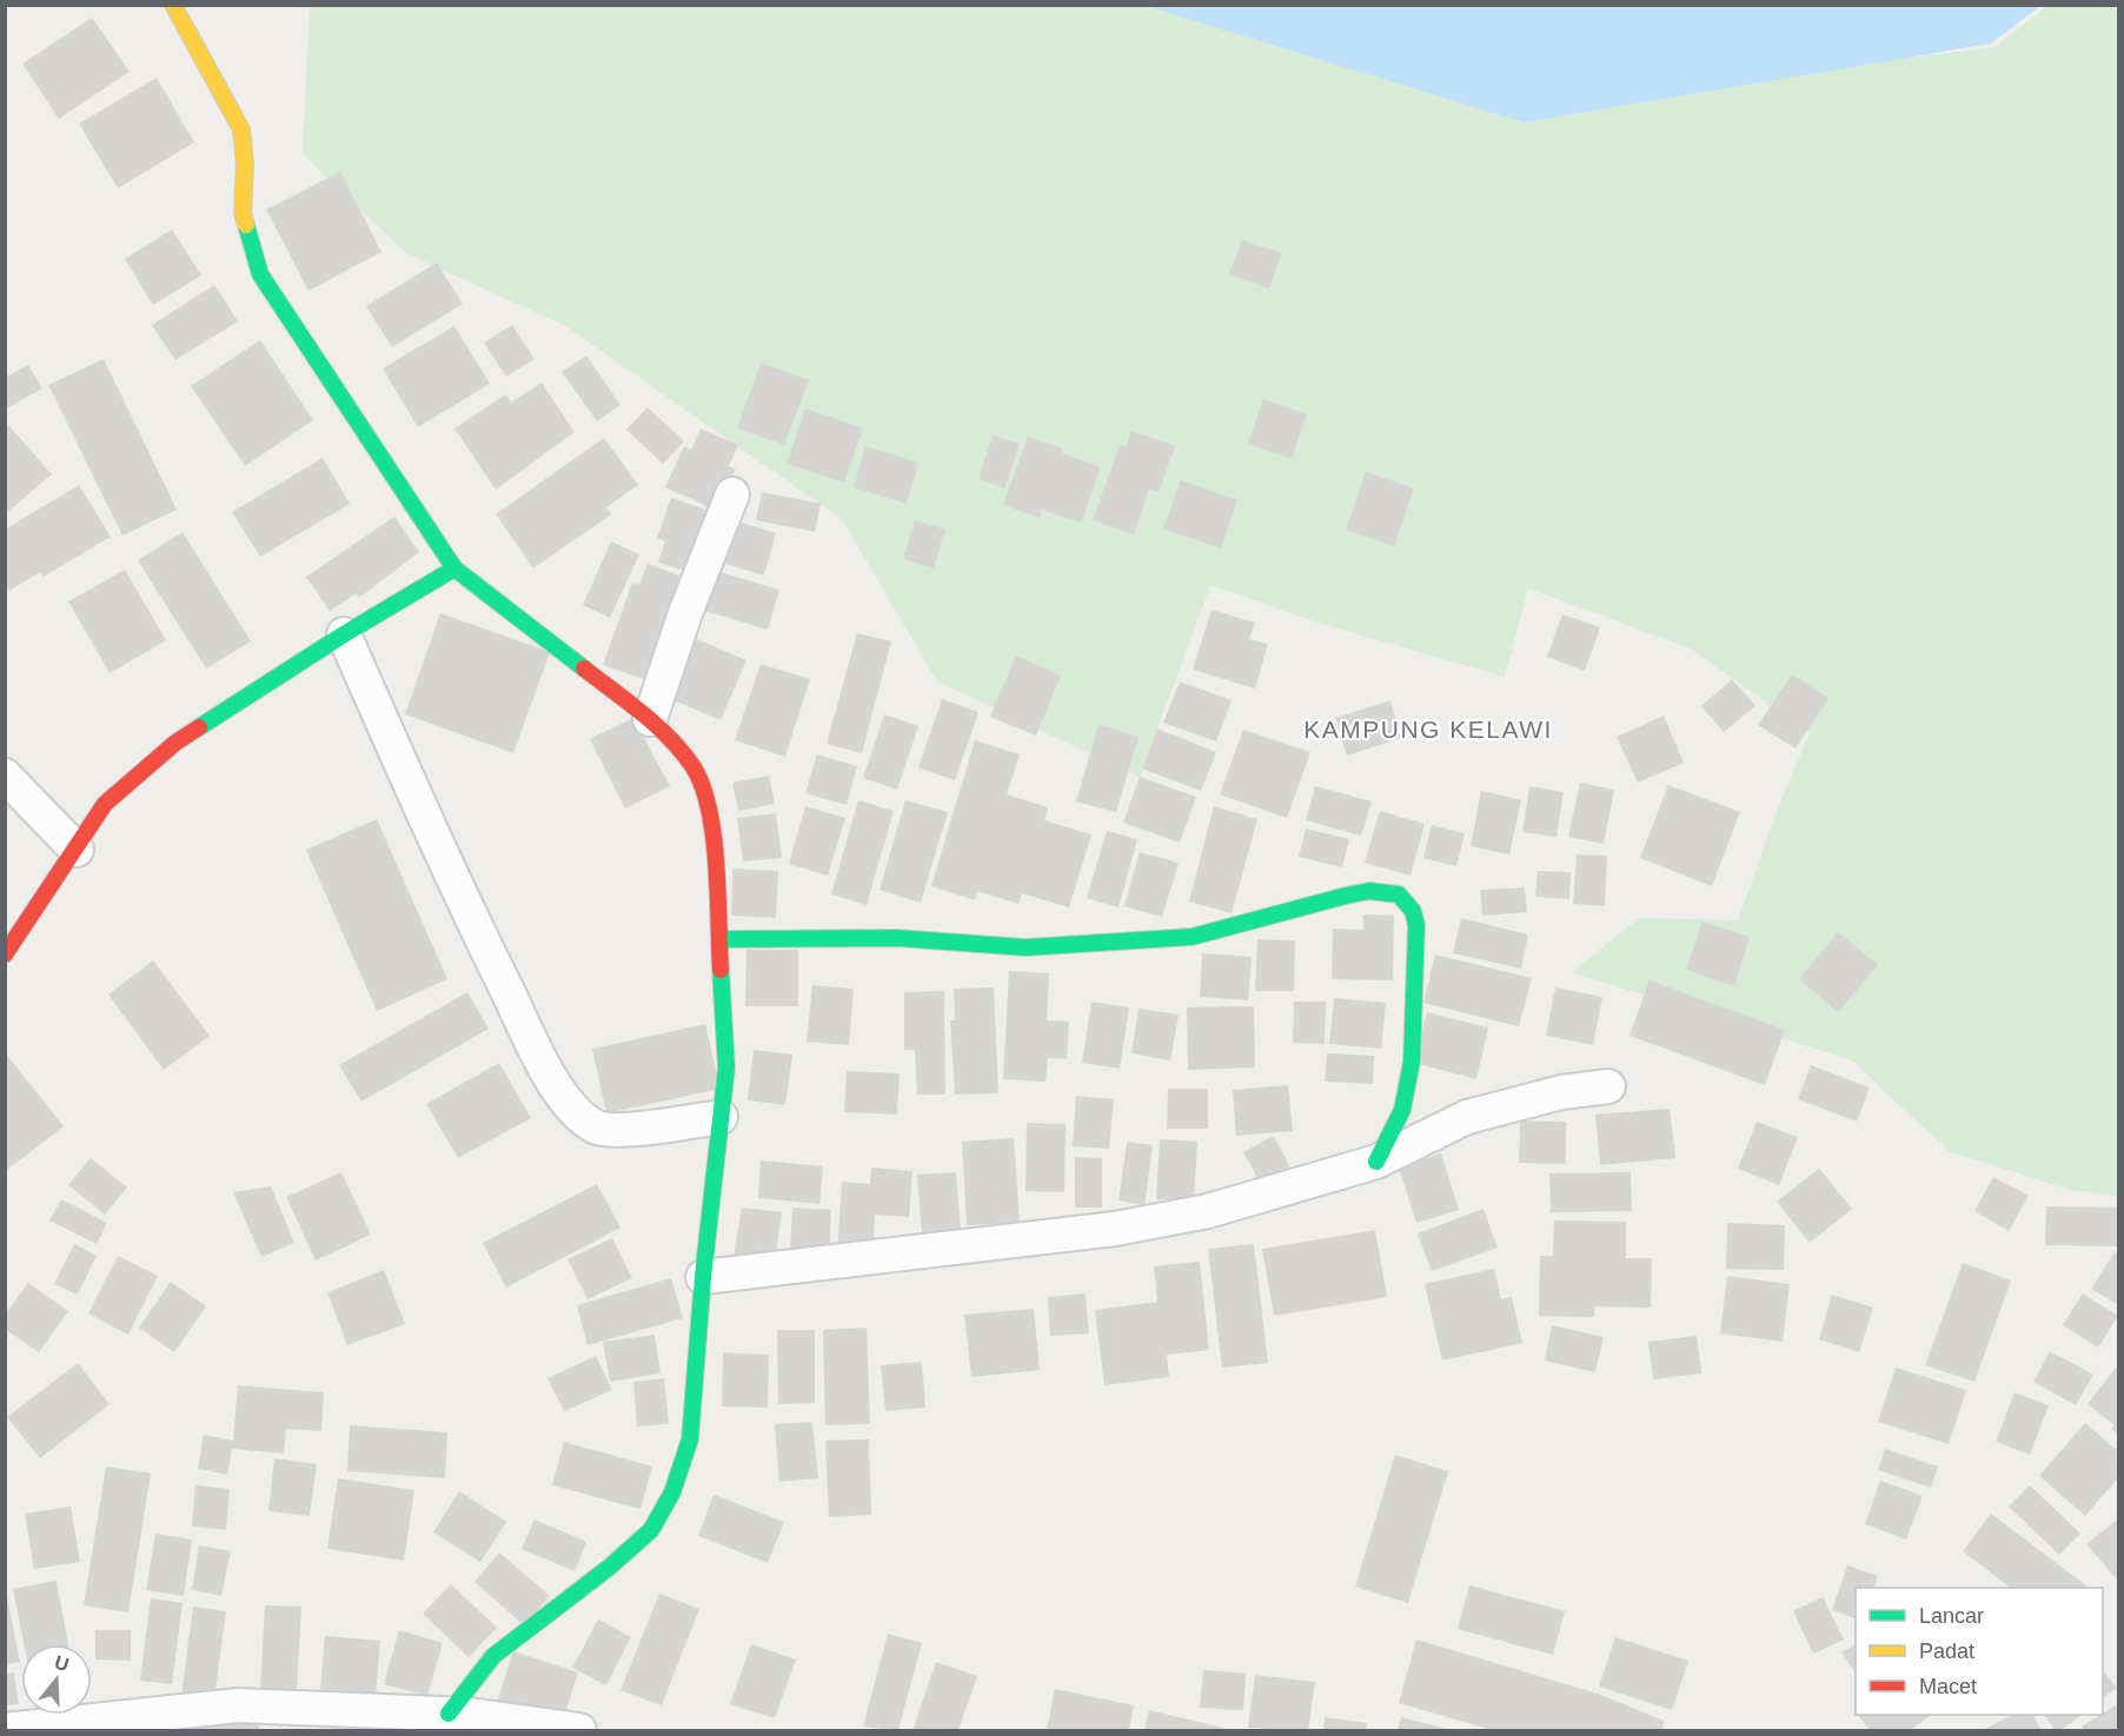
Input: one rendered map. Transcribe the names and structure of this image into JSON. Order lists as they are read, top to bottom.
{
  "districts": ["KAMPUNG KELAWI"],
  "legend": ["Lancar", "Padat", "Macet"],
  "north": "top"
}
